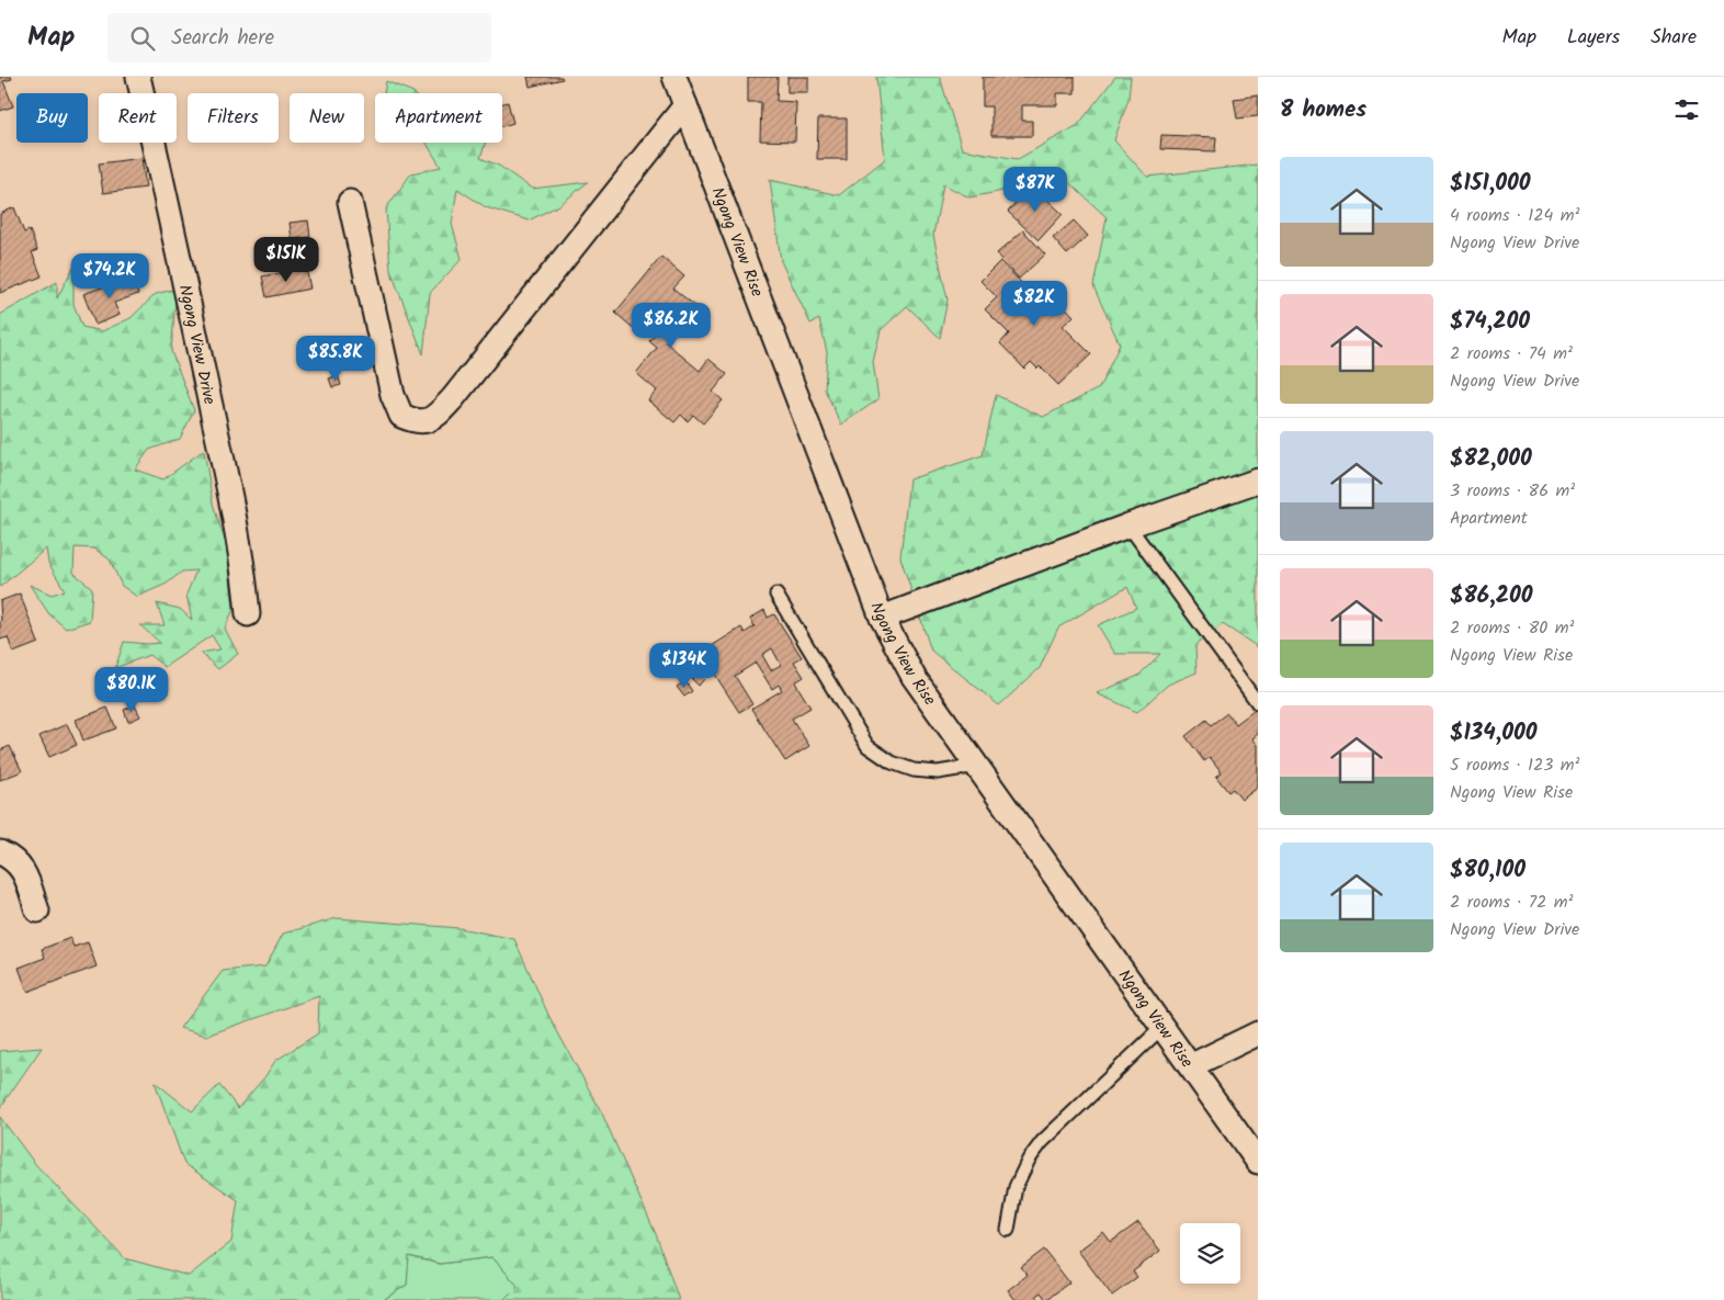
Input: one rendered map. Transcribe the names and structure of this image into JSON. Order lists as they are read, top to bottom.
{
  "streets": {
    "street": ["Ngong View Rise", "Ngong View Drive"]
  },
  "page": {
    "header": "Map",
    "search": "Search here",
    "nav": ["Map", "Layers", "Share"],
    "heading": "8 homes",
    "chip": [
      "Buy",
      "Rent",
      "Filters",
      "New",
      "Apartment"
    ],
    "list": [
      {
        "name": "$151,000",
        "note": "4 rooms · 124 m² · Ngong View Drive"
      },
      {
        "name": "$74,200",
        "note": "2 rooms · 74 m² · Ngong View Drive"
      },
      {
        "name": "$82,000",
        "note": "3 rooms · 86 m² · Apartment"
      },
      {
        "name": "$86,200",
        "note": "2 rooms · 80 m² · Ngong View Rise"
      },
      {
        "name": "$134,000",
        "note": "5 rooms · 123 m² · Ngong View Rise"
      },
      {
        "name": "$80,100",
        "note": "2 rooms · 72 m² · Ngong View Drive"
      }
    ],
    "price": [
      "$87K",
      "$151K",
      "$74.2K",
      "$82K",
      "$86.2K",
      "$85.8K",
      "$134K",
      "$80.1K"
    ]
  }
}
